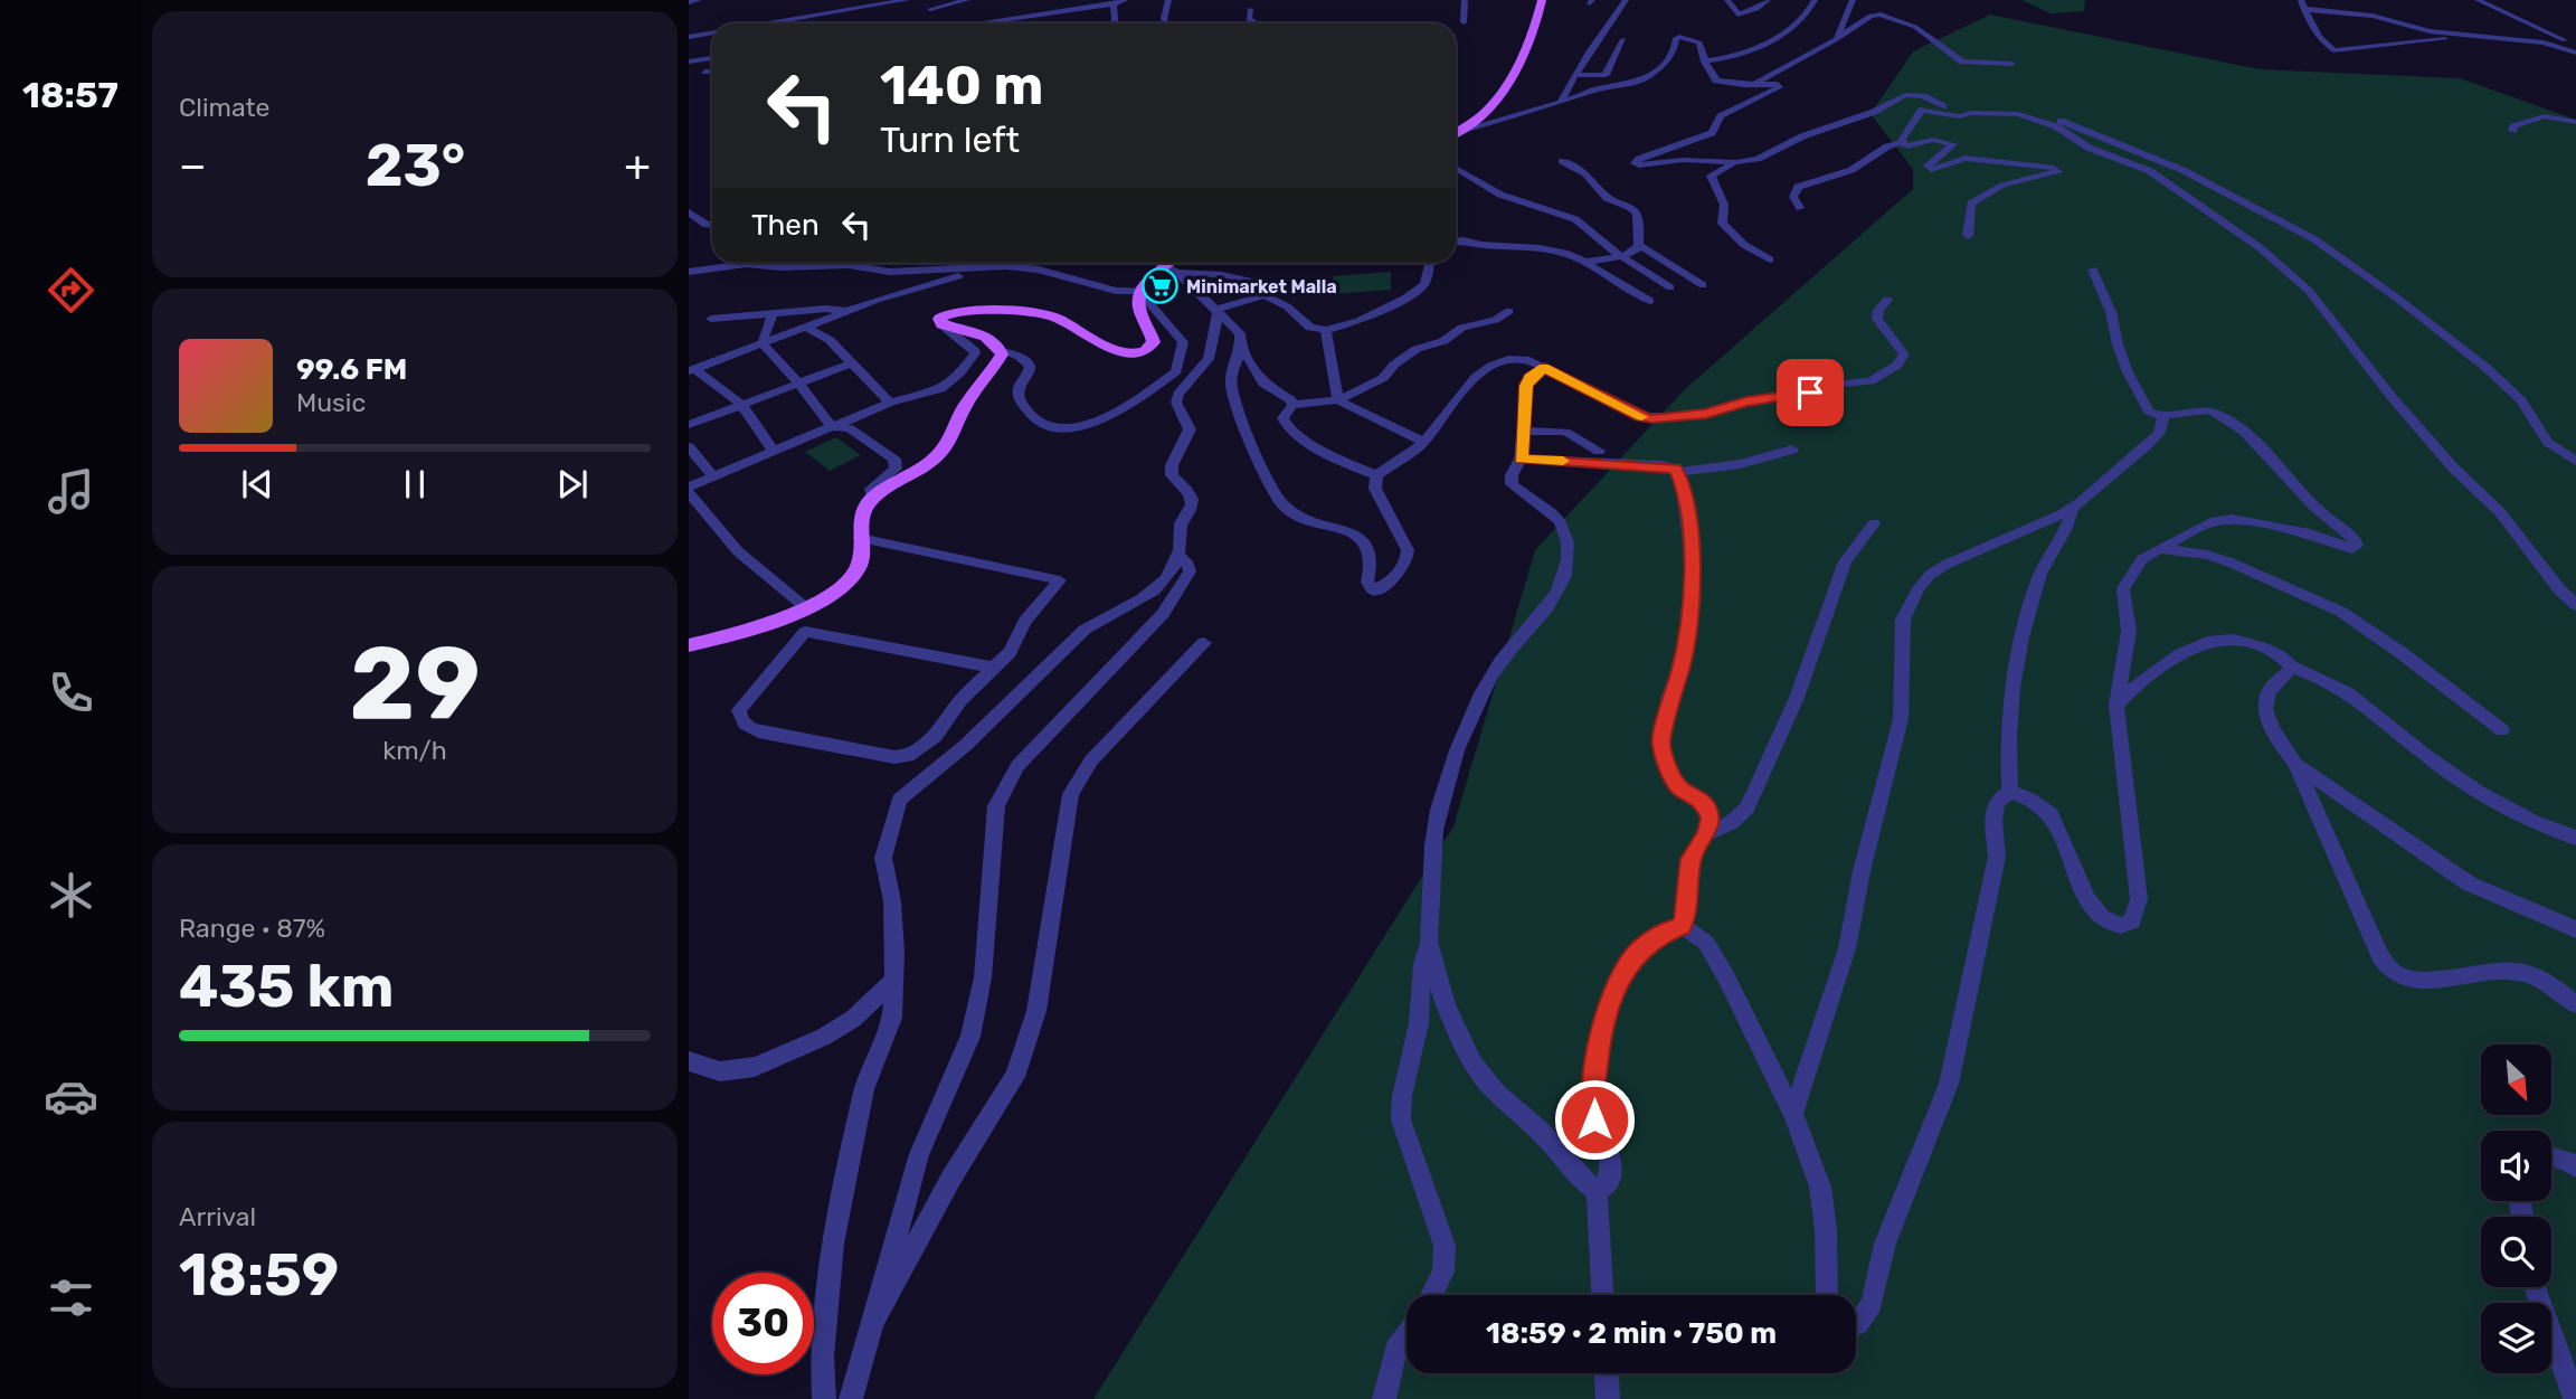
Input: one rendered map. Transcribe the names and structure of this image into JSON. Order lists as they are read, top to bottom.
{
  "places": {
    "supermarket": ["Minimarket Malla"]
  },
  "north": "bottom right",
  "page": {
    "tabs": "18:57",
    "tile": [
      "Climate",
      ["29", "km/h"],
      ["Range · 87%", "435 km"],
      ["Arrival", "18:59"]
    ],
    "turn": ["140 m", "Turn left"],
    "heat": ["−", "23°", "+"],
    "then": "Then",
    "song": ["99.6 FM", "Music"],
    "limit": "30",
    "trip": "18:59 · 2 min · 750 m"
  }
}
